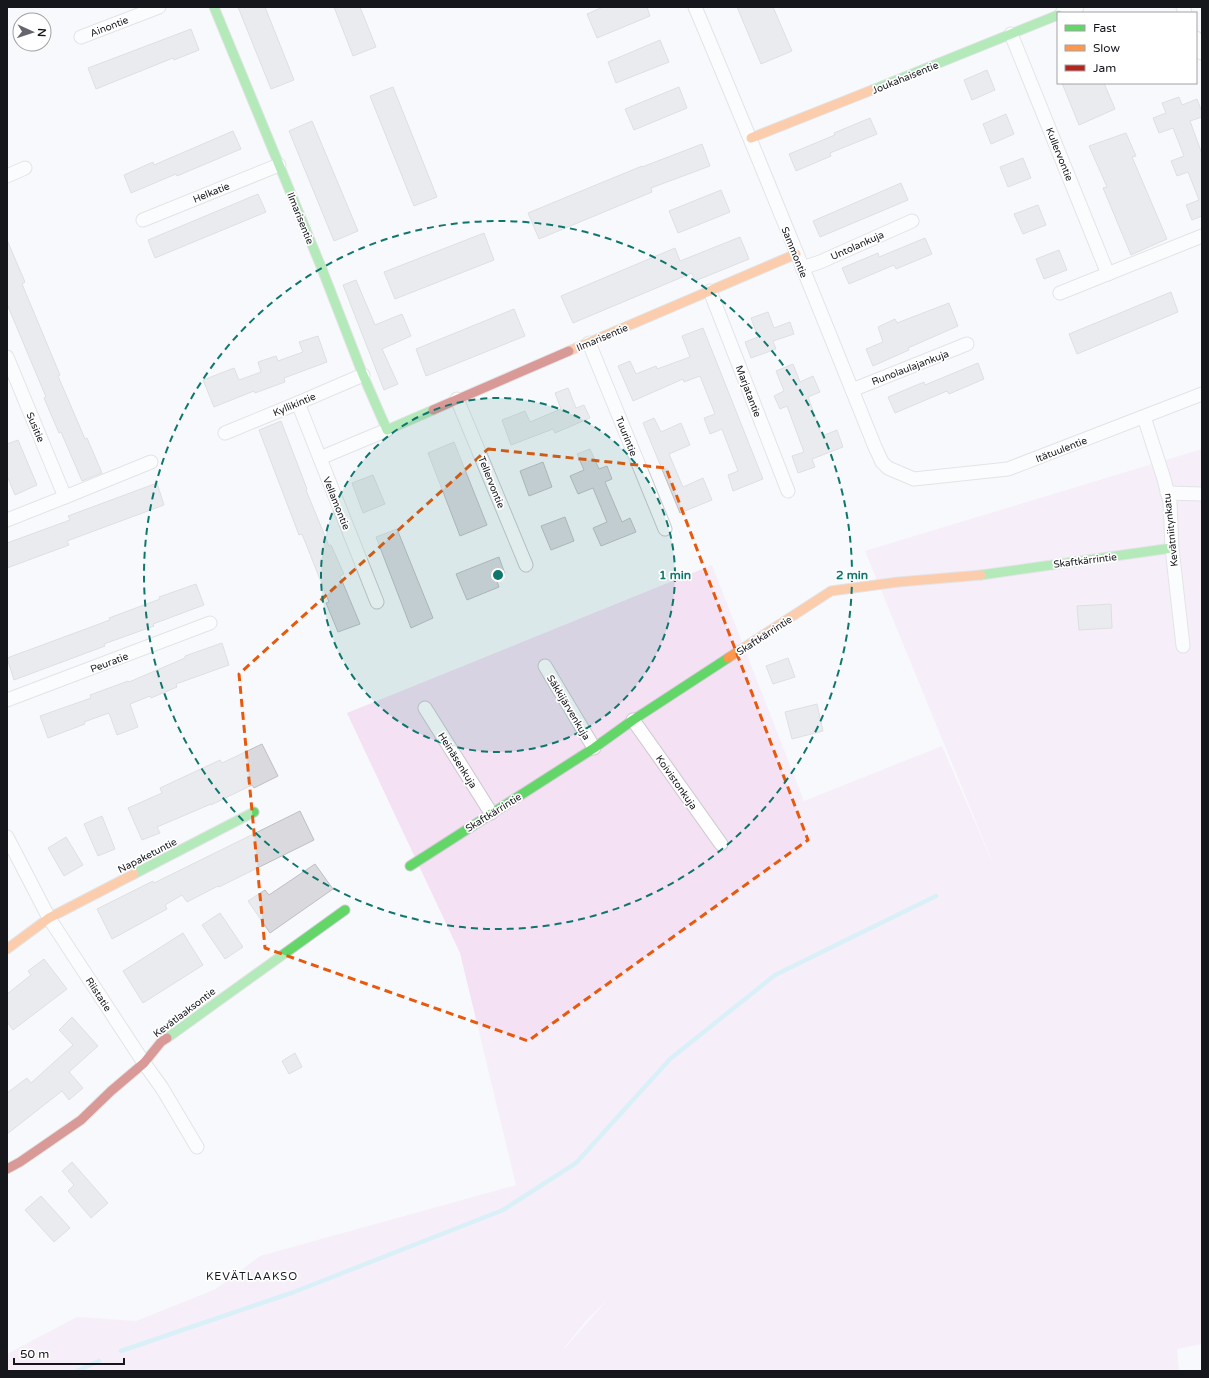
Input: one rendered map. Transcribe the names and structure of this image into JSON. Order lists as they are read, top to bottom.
{
  "streets": {
    "street": [
      "Ainontie",
      "Joukahaisentie",
      "Kullervontie",
      "Helkatie",
      "Ilmarisentie",
      "Untolankuja",
      "Sammontie",
      "Runolaulajankuja",
      "Marjatantie",
      "Kyllikintie",
      "Susitie",
      "Tuurintie",
      "Itätuulentie",
      "Tellervontie",
      "Vellamontie",
      "Kevätniitynkatu",
      "Skaftkärrintie",
      "Peuratie",
      "Säkkijärvenkuja",
      "Heinäsenkuja",
      "Koivistonkuja",
      "Napaketuntie",
      "Riistatie",
      "Kevätlaaksontie"
    ]
  },
  "crossings": [
    ["Joukahaisentie", "Kullervontie"],
    ["Joukahaisentie", "Sammontie"],
    ["Helkatie", "Ilmarisentie"],
    ["Ilmarisentie", "Sammontie"],
    ["Ilmarisentie", "Marjatantie"],
    ["Ilmarisentie", "Kyllikintie"],
    ["Ilmarisentie", "Tuurintie"],
    ["Ilmarisentie", "Tellervontie"],
    ["Ilmarisentie", "Vellamontie"],
    ["Untolankuja", "Sammontie"],
    ["Sammontie", "Runolaulajankuja"],
    ["Sammontie", "Itätuulentie"],
    ["Kyllikintie", "Vellamontie"],
    ["Itätuulentie", "Kevätniitynkatu"],
    ["Kevätniitynkatu", "Skaftkärrintie"],
    ["Skaftkärrintie", "Säkkijärvenkuja"],
    ["Skaftkärrintie", "Heinäsenkuja"],
    ["Skaftkärrintie", "Koivistonkuja"],
    ["Napaketuntie", "Riistatie"],
    ["Riistatie", "Kevätlaaksontie"]
  ],
  "districts": ["KEVÄTLAAKSO"],
  "legend": ["Fast", "Slow", "Jam"],
  "scale_bar": "50 m",
  "north": "right",
  "rings": ["1 min", "2 min"]
}
